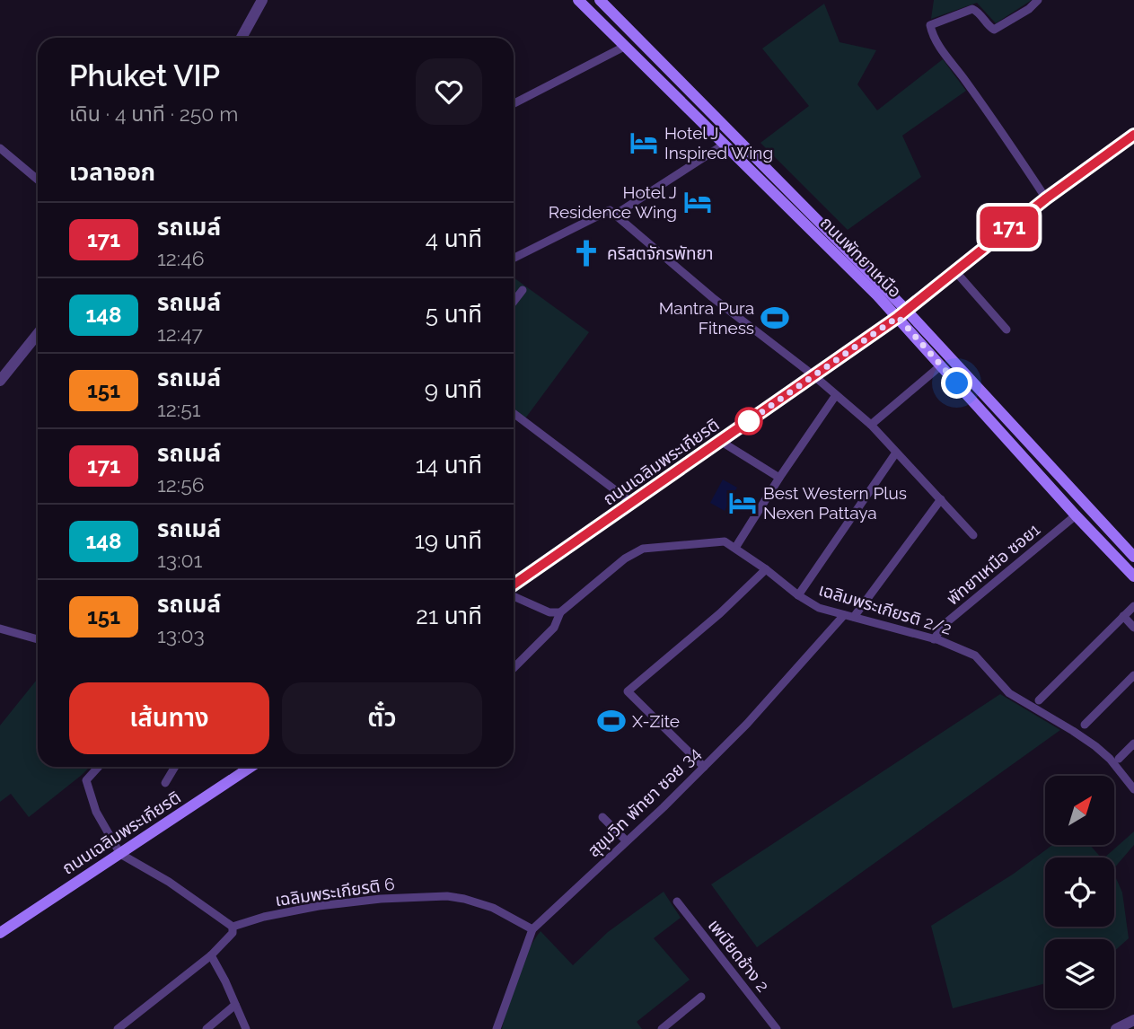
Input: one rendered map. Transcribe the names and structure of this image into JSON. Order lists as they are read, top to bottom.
{
  "streets": {
    "main road": ["ถนนพัทยาเหนือ", "ถนนเฉลิมพระเกียรติ"],
    "street": [
      "พัทยาเหนือ ซอย1",
      "เฉลิมพระเกียรติ 2/2",
      "สุขุมวิท พัทยา ซอย 34",
      "เฉลิมพระเกียรติ 6",
      "เพนียดช้าง 2"
    ]
  },
  "crossings": [
    ["ถนนพัทยาเหนือ", "ถนนเฉลิมพระเกียรติ"],
    ["ถนนพัทยาเหนือ", "พัทยาเหนือ ซอย1"],
    ["พัทยาเหนือ ซอย1", "เฉลิมพระเกียรติ 2/2"],
    ["เฉลิมพระเกียรติ 2/2", "สุขุมวิท พัทยา ซอย 34"],
    ["สุขุมวิท พัทยา ซอย 34", "เฉลิมพระเกียรติ 6"]
  ],
  "places": {
    "hotel": ["Hotel J Inspired Wing", "Hotel J Residence Wing", "Best Western Plus Nexen Pattaya"],
    "church": ["คริสตจักรพัทยา"],
    "sports": ["Mantra Pura Fitness", "X-Zite"]
  },
  "lines": ["bus line 171"],
  "north": "top right",
  "page": {
    "on_map": "171",
    "heading": [
      ["Phuket VIP", "เดิน · 4 นาที · 250 m"],
      "เวลาออก"
    ],
    "list": [
      {
        "mark": "171",
        "name": "รถเมล์",
        "note": "12:46",
        "value": "4 นาที"
      },
      {
        "mark": "148",
        "name": "รถเมล์",
        "note": "12:47",
        "value": "5 นาที"
      },
      {
        "mark": "151",
        "name": "รถเมล์",
        "note": "12:51",
        "value": "9 นาที"
      },
      {
        "mark": "171",
        "name": "รถเมล์",
        "note": "12:56",
        "value": "14 นาที"
      },
      {
        "mark": "148",
        "name": "รถเมล์",
        "note": "13:01",
        "value": "19 นาที"
      },
      {
        "mark": "151",
        "name": "รถเมล์",
        "note": "13:03",
        "value": "21 นาที"
      }
    ],
    "buttons": ["เส้นทาง", "ตั๋ว"]
  }
}
